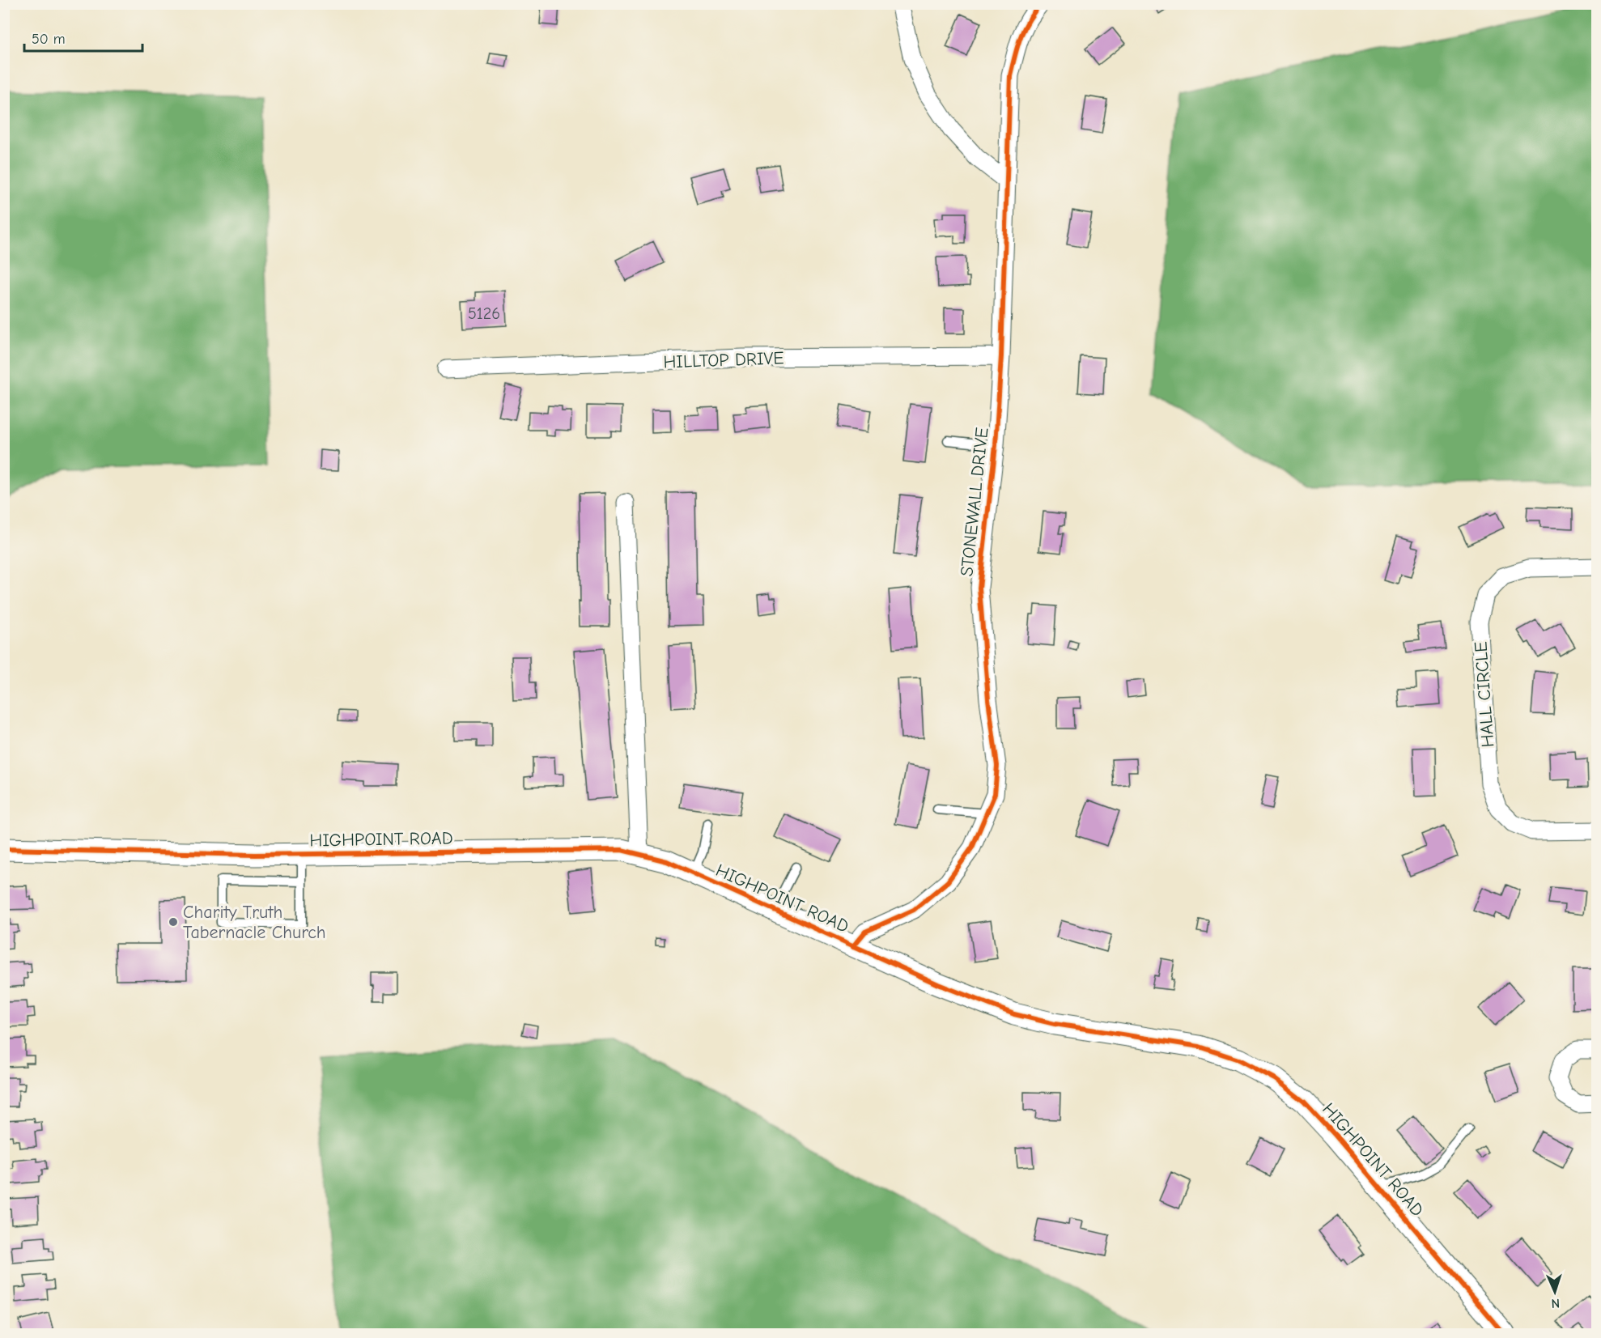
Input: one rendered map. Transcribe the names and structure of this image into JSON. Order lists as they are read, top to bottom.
{
  "streets": {
    "street": [
      "HILLTOP DRIVE",
      "STONEWALL DRIVE",
      "HALL CIRCLE",
      "HIGHPOINT ROAD"
    ]
  },
  "crossings": [
    ["HILLTOP DRIVE", "STONEWALL DRIVE"],
    ["STONEWALL DRIVE", "HIGHPOINT ROAD"]
  ],
  "places": ["Charity Truth Tabernacle Church"],
  "house_numbers": ["5126"],
  "scale_bar": "50 m",
  "north": "bottom"
}
